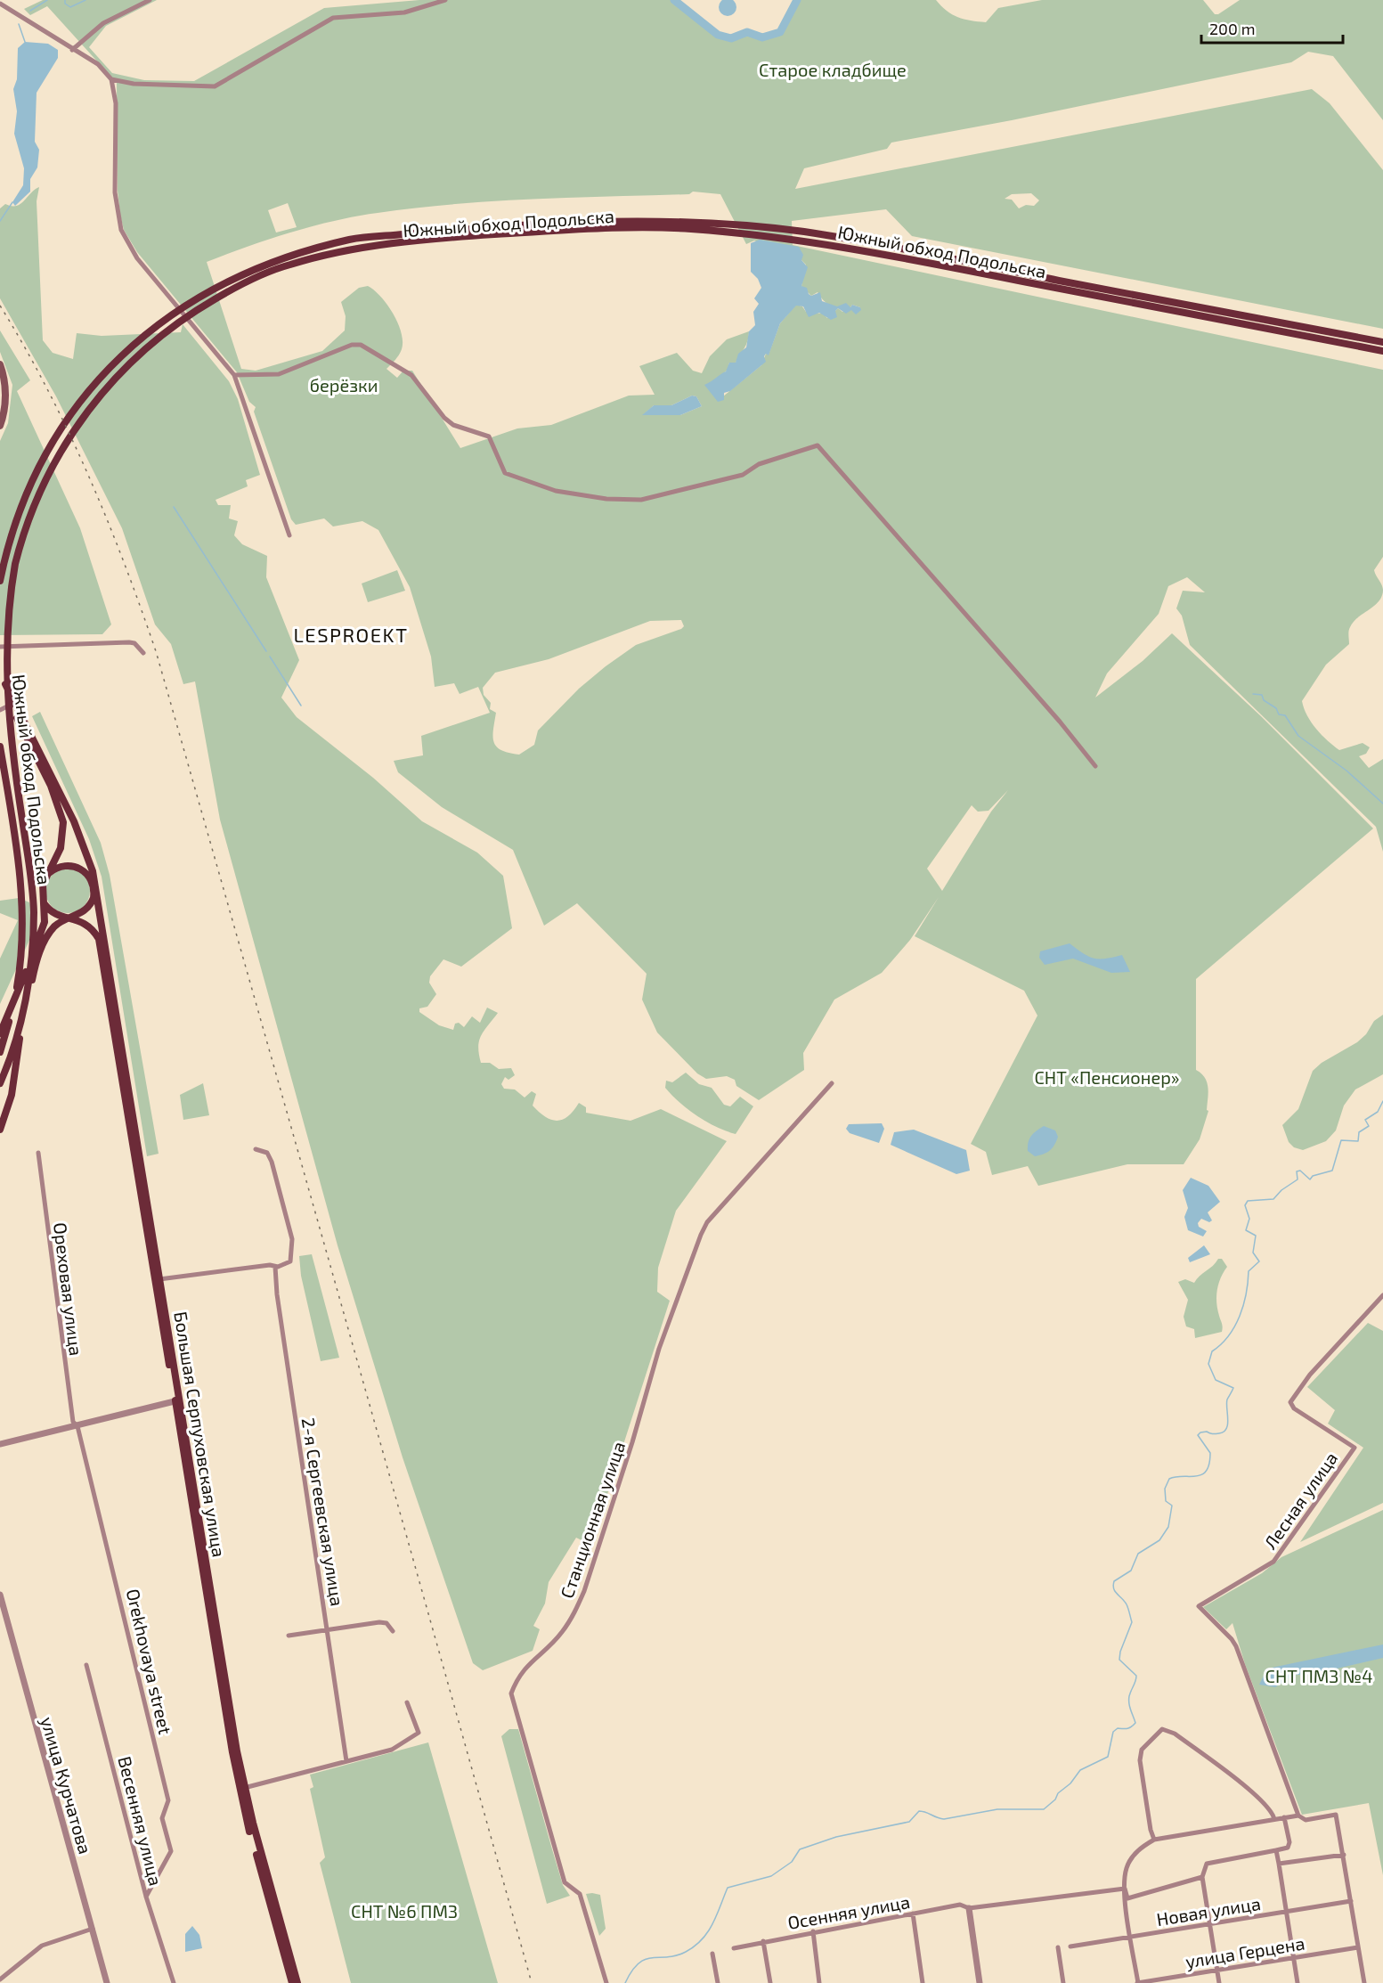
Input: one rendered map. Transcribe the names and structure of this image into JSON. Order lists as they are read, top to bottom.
{
  "streets": {
    "main road": ["Южный обход Подольска", "Большая Серпуховская улица"],
    "street": [
      "Ореховая улица",
      "Лесная улица",
      "2-я Сергеевская улица",
      "Станционная улица",
      "Orekhovaya street",
      "улица Курчатова",
      "Весенняя улица",
      "Новая улица",
      "Осенняя улица",
      "улица Герцена"
    ]
  },
  "crossings": [
    ["Ореховая улица", "Orekhovaya street"],
    ["Orekhovaya street", "Весенняя улица"]
  ],
  "districts": ["LESPROEKT"],
  "parks": [
    "Старое кладбище",
    "берёзки",
    "СНТ «Пенсионер»",
    "СНТ ПМЗ №4",
    "СНТ №6 ПМЗ"
  ],
  "scale_bar": "200 m"
}
